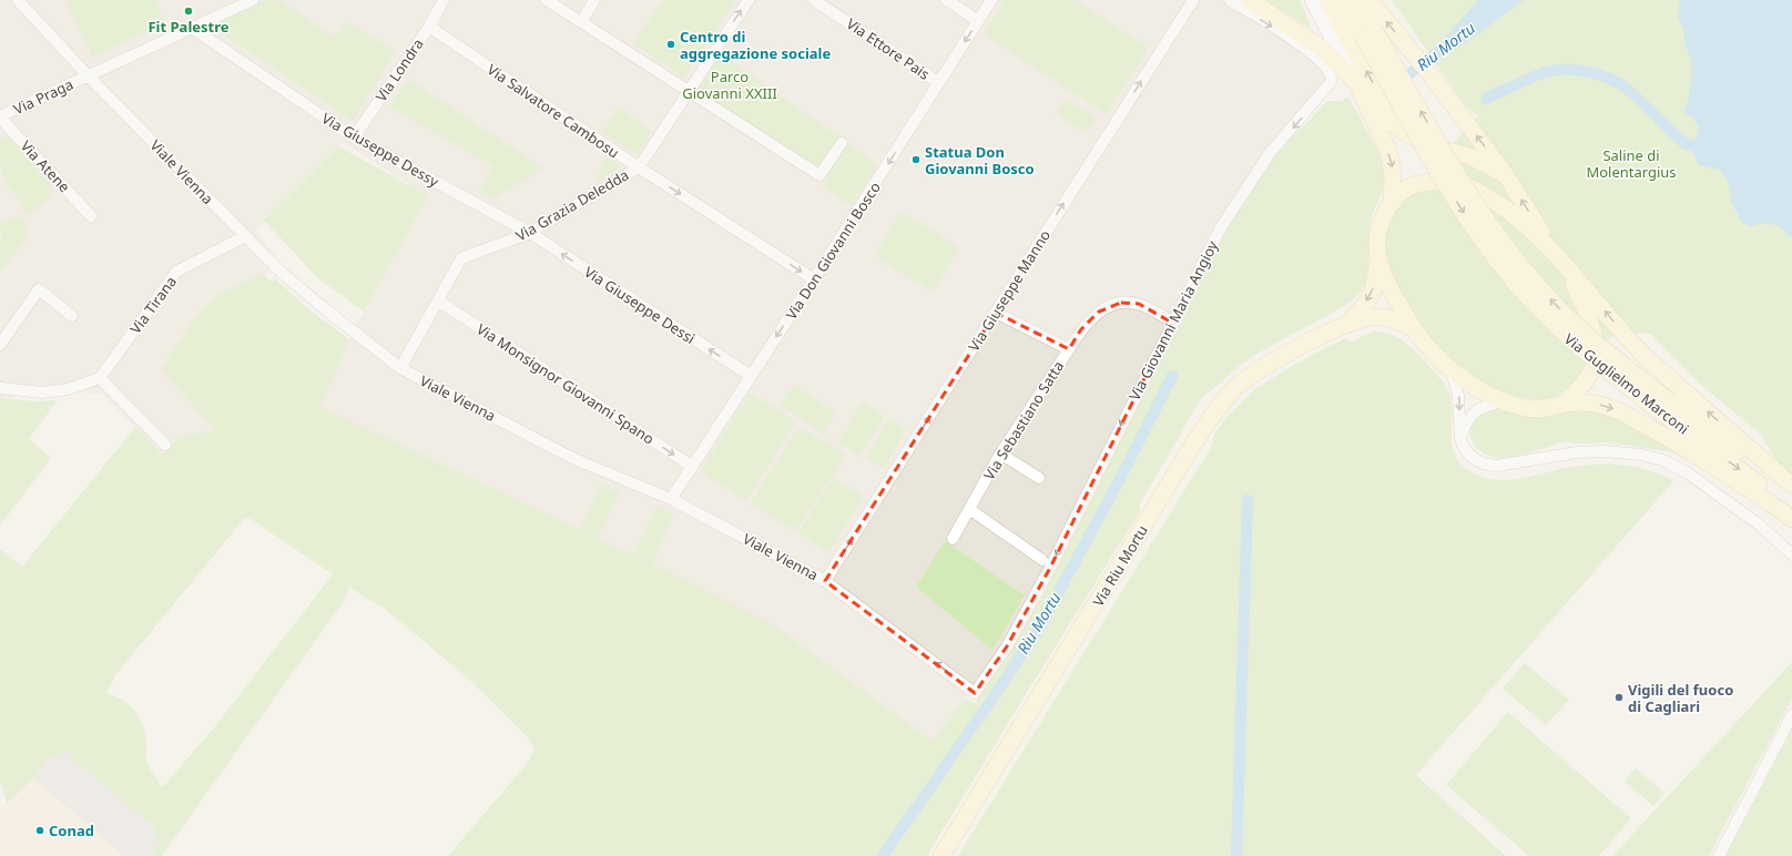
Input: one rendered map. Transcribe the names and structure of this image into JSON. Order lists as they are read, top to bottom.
{
  "streets": {
    "main road": ["Via Guglielmo Marconi", "Via Riu Mortu"],
    "street": [
      "Via Ettore Pais",
      "Via Londra",
      "Via Praga",
      "Via Salvatore Cambosu",
      "Via Giuseppe Dessy",
      "Via Atene",
      "Viale Vienna",
      "Via Grazia Deledda",
      "Via Don Giovanni Bosco",
      "Via Giuseppe Manno",
      "Via Tirana",
      "Via Giuseppe Dessì",
      "Via Giovanni Maria Angioy",
      "Via Monsignor Giovanni Spano",
      "Via Sebastiano Satta"
    ]
  },
  "crossings": [
    ["Via Ettore Pais", "Via Don Giovanni Bosco"],
    ["Via Londra", "Via Salvatore Cambosu"],
    ["Via Londra", "Via Giuseppe Dessy"],
    ["Via Praga", "Via Giuseppe Dessy"],
    ["Via Praga", "Via Atene"],
    ["Via Praga", "Viale Vienna"],
    ["Via Salvatore Cambosu", "Via Grazia Deledda"],
    ["Via Salvatore Cambosu", "Via Don Giovanni Bosco"],
    ["Via Giuseppe Dessy", "Via Grazia Deledda"],
    ["Via Giuseppe Dessy", "Via Giuseppe Dessì"],
    ["Viale Vienna", "Via Grazia Deledda"],
    ["Viale Vienna", "Via Don Giovanni Bosco"],
    ["Viale Vienna", "Via Giuseppe Manno"],
    ["Viale Vienna", "Via Tirana"],
    ["Viale Vienna", "Via Giovanni Maria Angioy"],
    ["Via Grazia Deledda", "Via Giuseppe Dessì"],
    ["Via Grazia Deledda", "Via Monsignor Giovanni Spano"],
    ["Via Don Giovanni Bosco", "Via Giuseppe Dessì"],
    ["Via Don Giovanni Bosco", "Via Monsignor Giovanni Spano"],
    ["Via Giuseppe Manno", "Via Sebastiano Satta"]
  ],
  "one_way": [
    "Via Salvatore Cambosu",
    "Via Don Giovanni Bosco",
    "Via Giuseppe Manno",
    "Via Giuseppe Dessì",
    "Via Giovanni Maria Angioy",
    "Via Monsignor Giovanni Spano"
  ],
  "water": ["Riu Mortu"],
  "parks": ["Parco Giovanni XXIII", "Saline di Molentargius"],
  "places": [
    "Fit Palestre",
    "Centro di aggregazione sociale",
    "Statua Don Giovanni Bosco",
    "Vigili del fuoco di Cagliari",
    "Conad"
  ]
}
